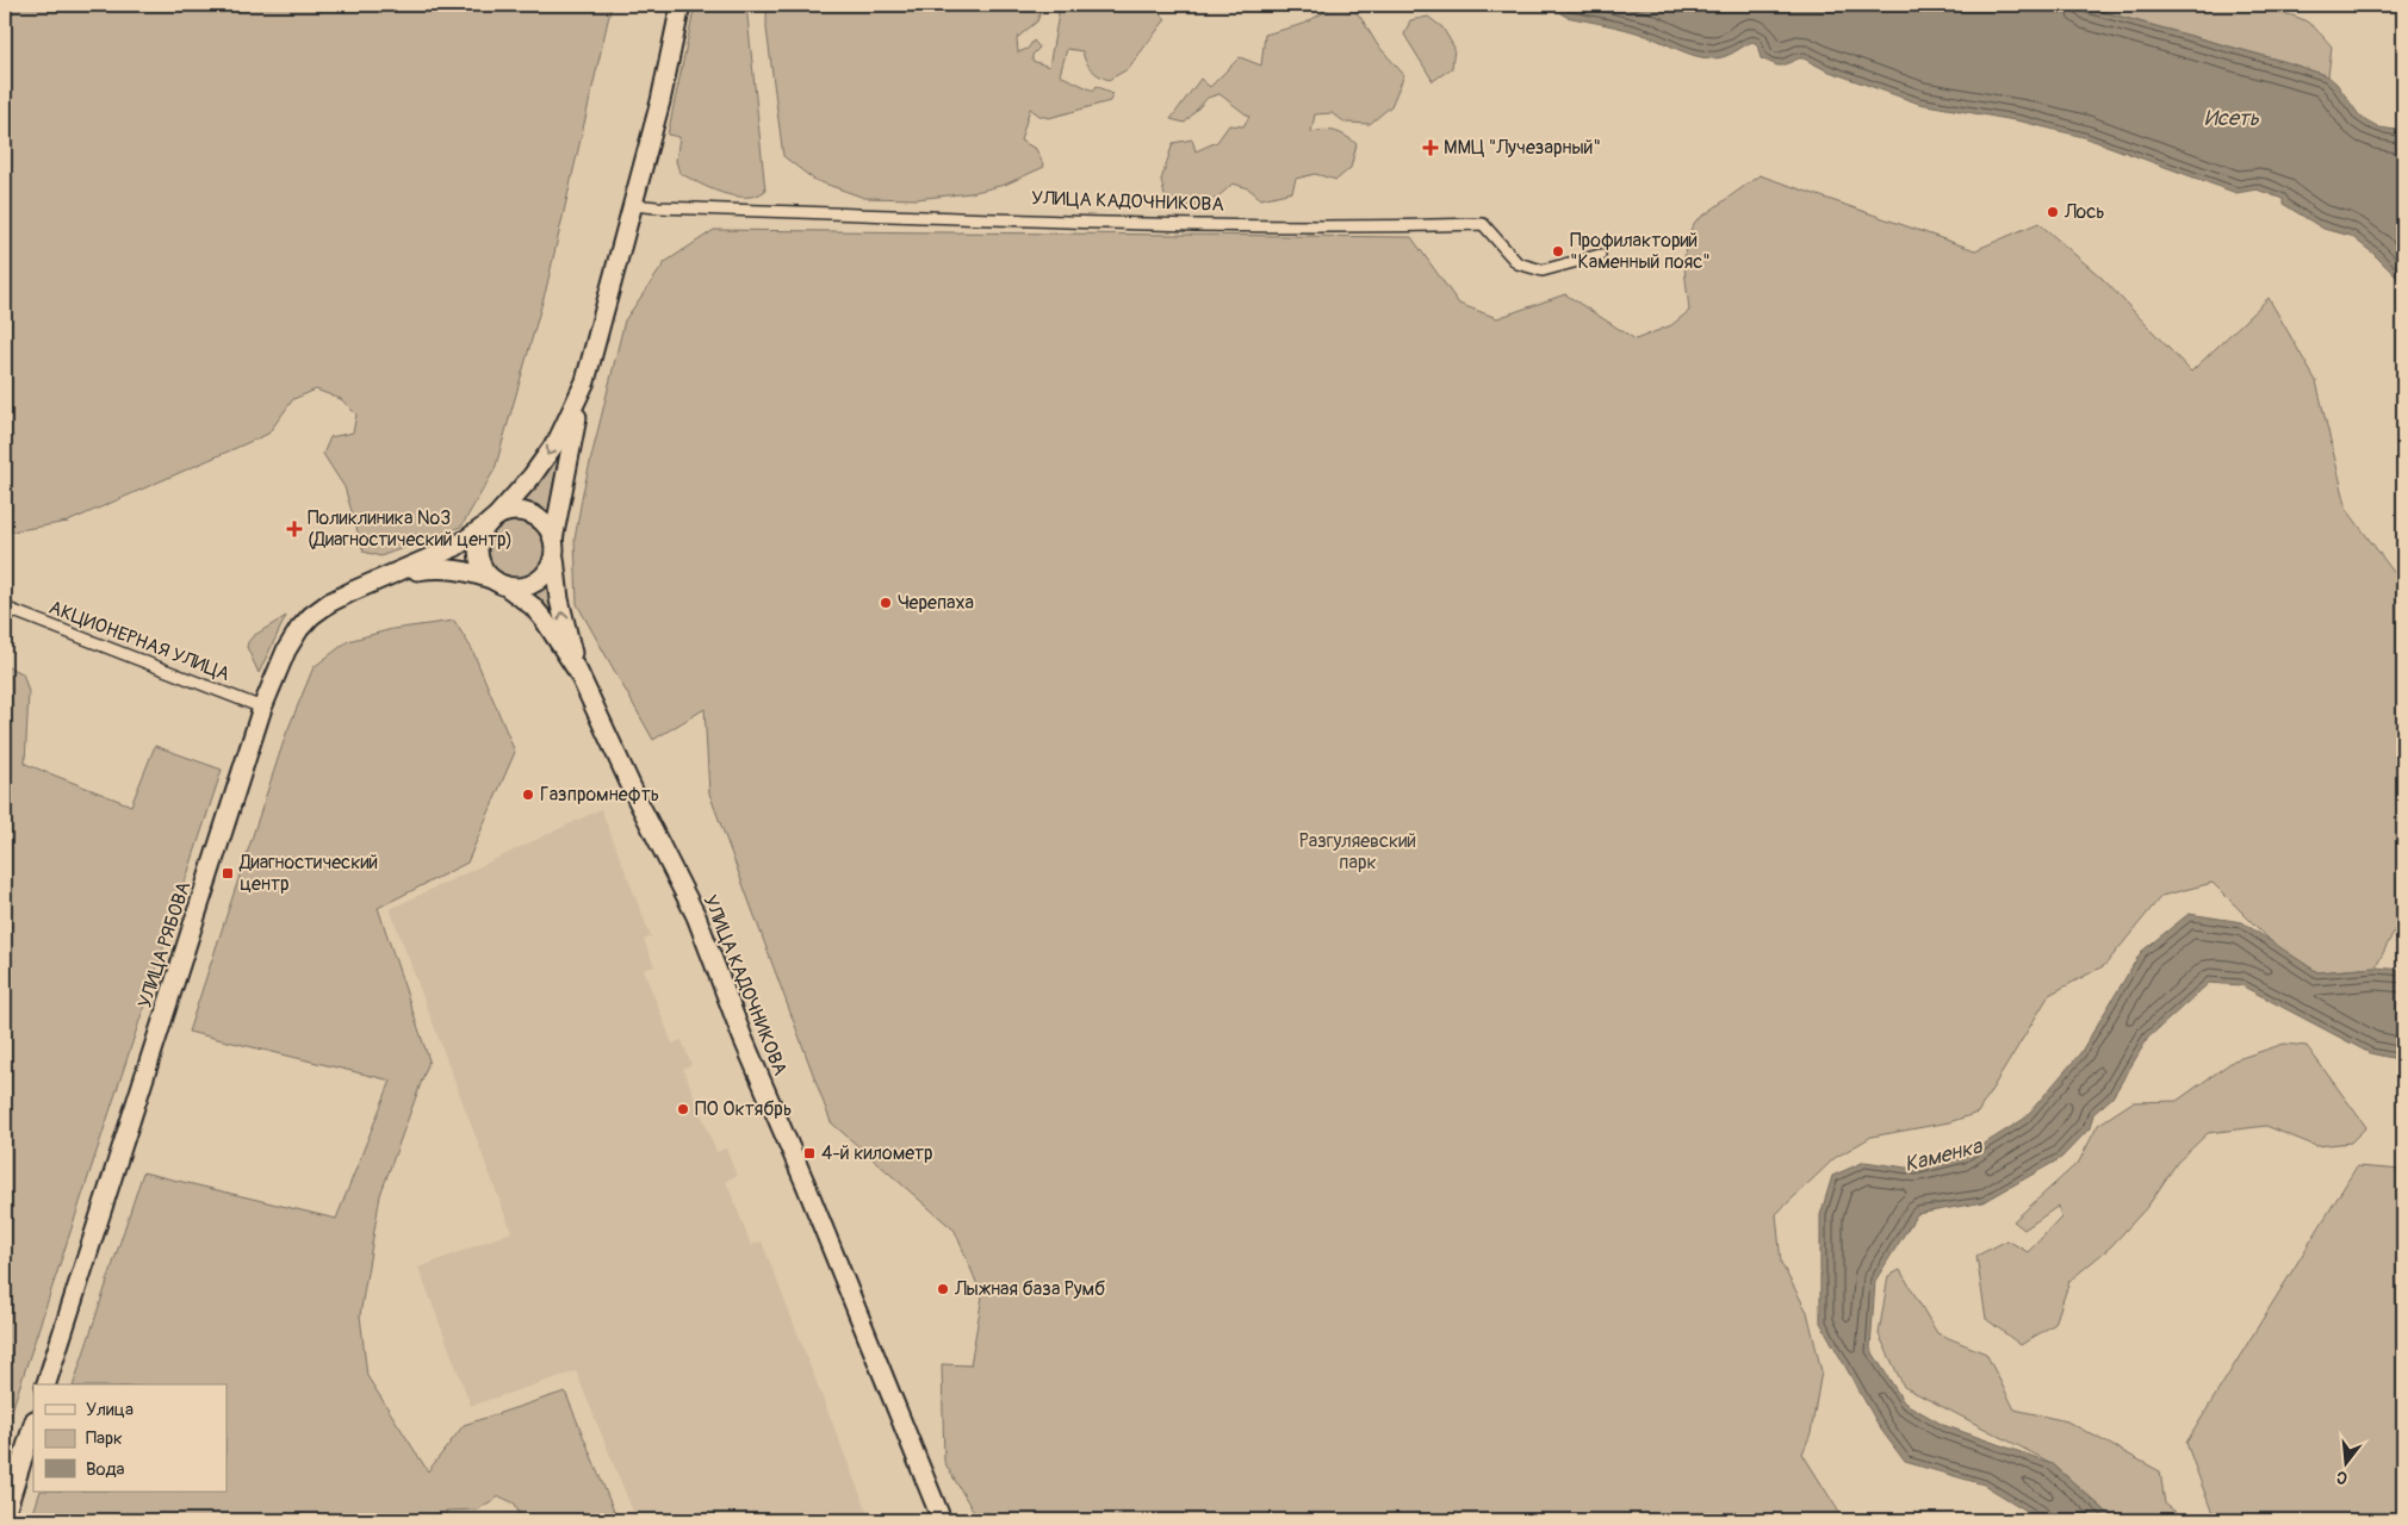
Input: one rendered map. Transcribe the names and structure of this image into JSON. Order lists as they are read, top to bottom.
{
  "streets": {
    "main road": ["УЛИЦА КАДОЧНИКОВА", "УЛИЦА РЯБОВА"],
    "street": ["АКЦИОНЕРНАЯ УЛИЦА"]
  },
  "crossings": [
    ["АКЦИОНЕРНАЯ УЛИЦА", "УЛИЦА РЯБОВА"]
  ],
  "water": ["Исеть", "Каменка"],
  "parks": ["Разгуляевский парк"],
  "places": {
    "health": ["ММЦ \"Лучезарный\"", "Поликлиника №3 (Диагностический центр)"],
    "other": [
      "Лось",
      "Профилакторий \"Каменный пояс\"",
      "Черепаха",
      "Газпромнефть",
      "ПО Октябрь",
      "Лыжная база Румб"
    ],
    "transit": ["Диагностический центр", "4-й километр"]
  },
  "legend": ["Улица", "Парк", "Вода"],
  "north": "bottom"
}
